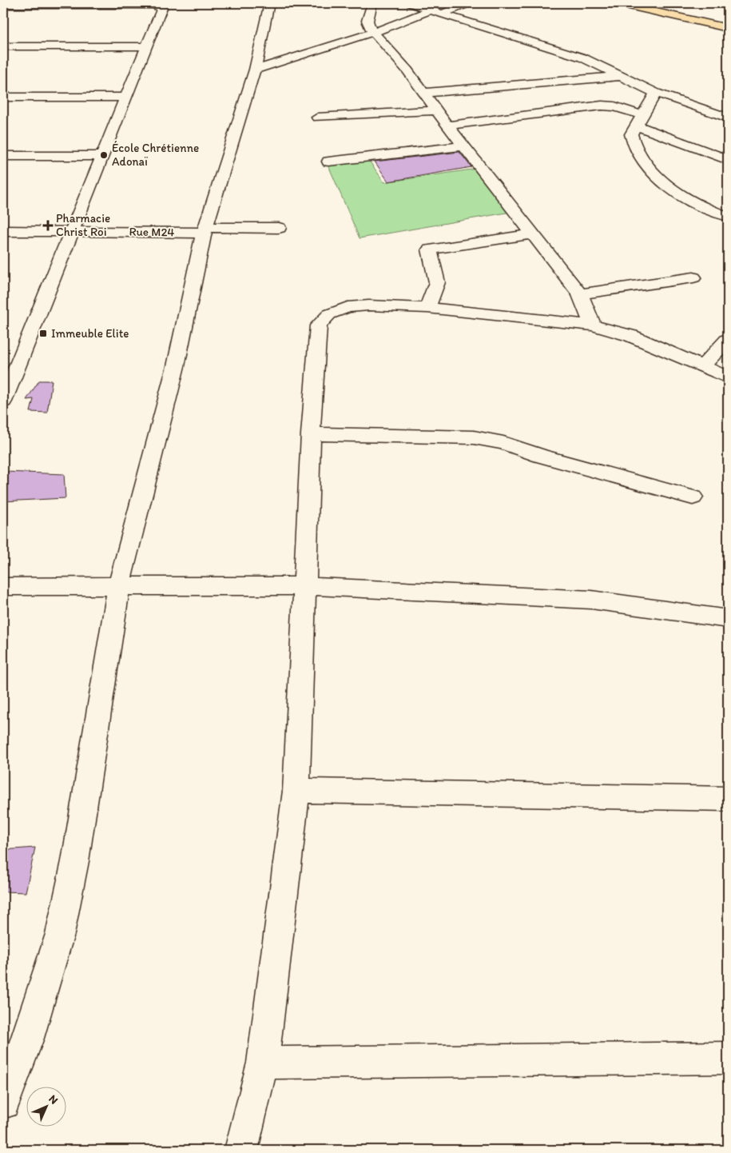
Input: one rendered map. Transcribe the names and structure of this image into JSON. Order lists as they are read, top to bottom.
{
  "streets": {
    "street": ["Rue M24"]
  },
  "places": {
    "other": ["École Chrétienne Adonaï"],
    "health": ["Pharmacie Christ Roi"],
    "transit": ["Immeuble Elite"]
  },
  "north": "top right"
}
